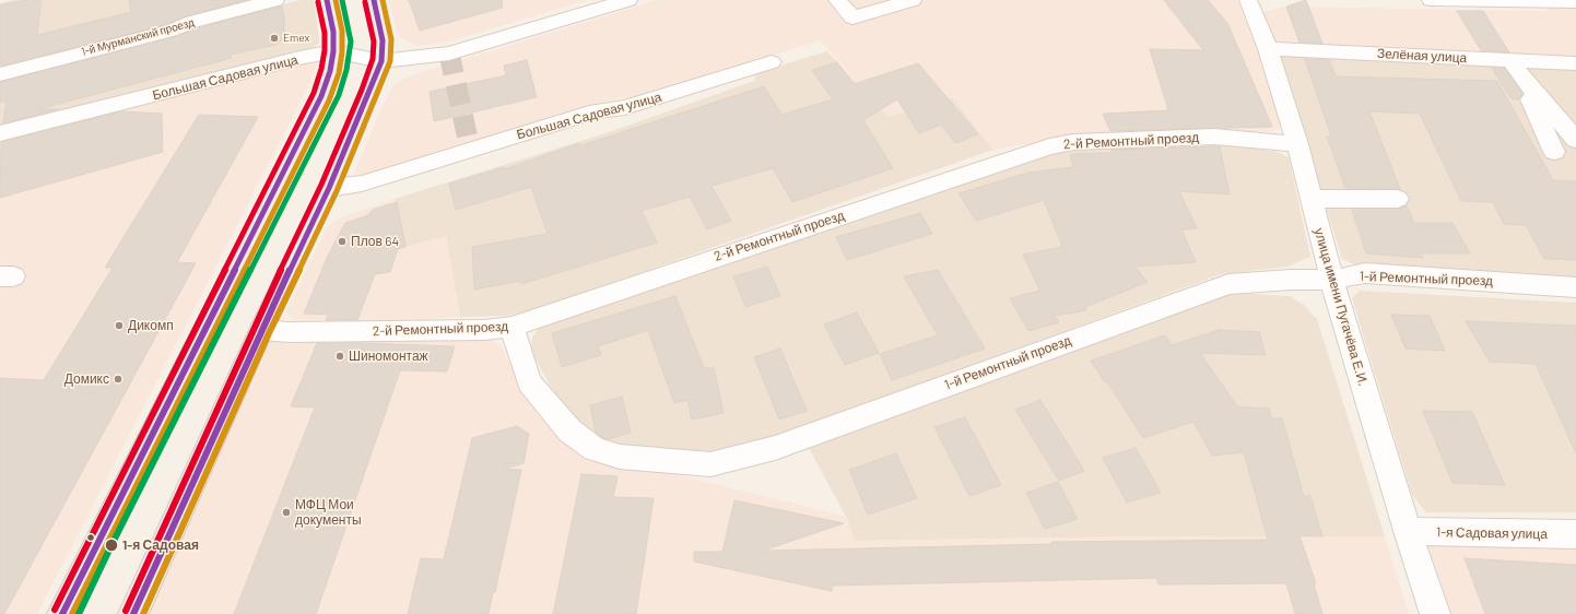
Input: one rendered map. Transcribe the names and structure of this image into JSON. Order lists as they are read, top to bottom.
{
  "streets": {
    "street": [
      "1-й Мурманский проезд",
      "Зелёная улица",
      "Большая Садовая улица",
      "2-й Ремонтный проезд",
      "1-й Ремонтный проезд",
      "улица имени Пугачёва Е.И.",
      "1-я Садовая улица"
    ]
  },
  "crossings": [
    ["Зелёная улица", "улица имени Пугачёва Е.И."],
    ["2-й Ремонтный проезд", "1-й Ремонтный проезд"],
    ["2-й Ремонтный проезд", "улица имени Пугачёва Е.И."],
    ["1-й Ремонтный проезд", "улица имени Пугачёва Е.И."],
    ["улица имени Пугачёва Е.И.", "1-я Садовая улица"]
  ],
  "places": [
    "Emex",
    "Плов 64",
    "Дикомп",
    "Шиномонтаж",
    "Домикс",
    "МФЦ Мои документы",
    "1-я Садовая"
  ]
}
